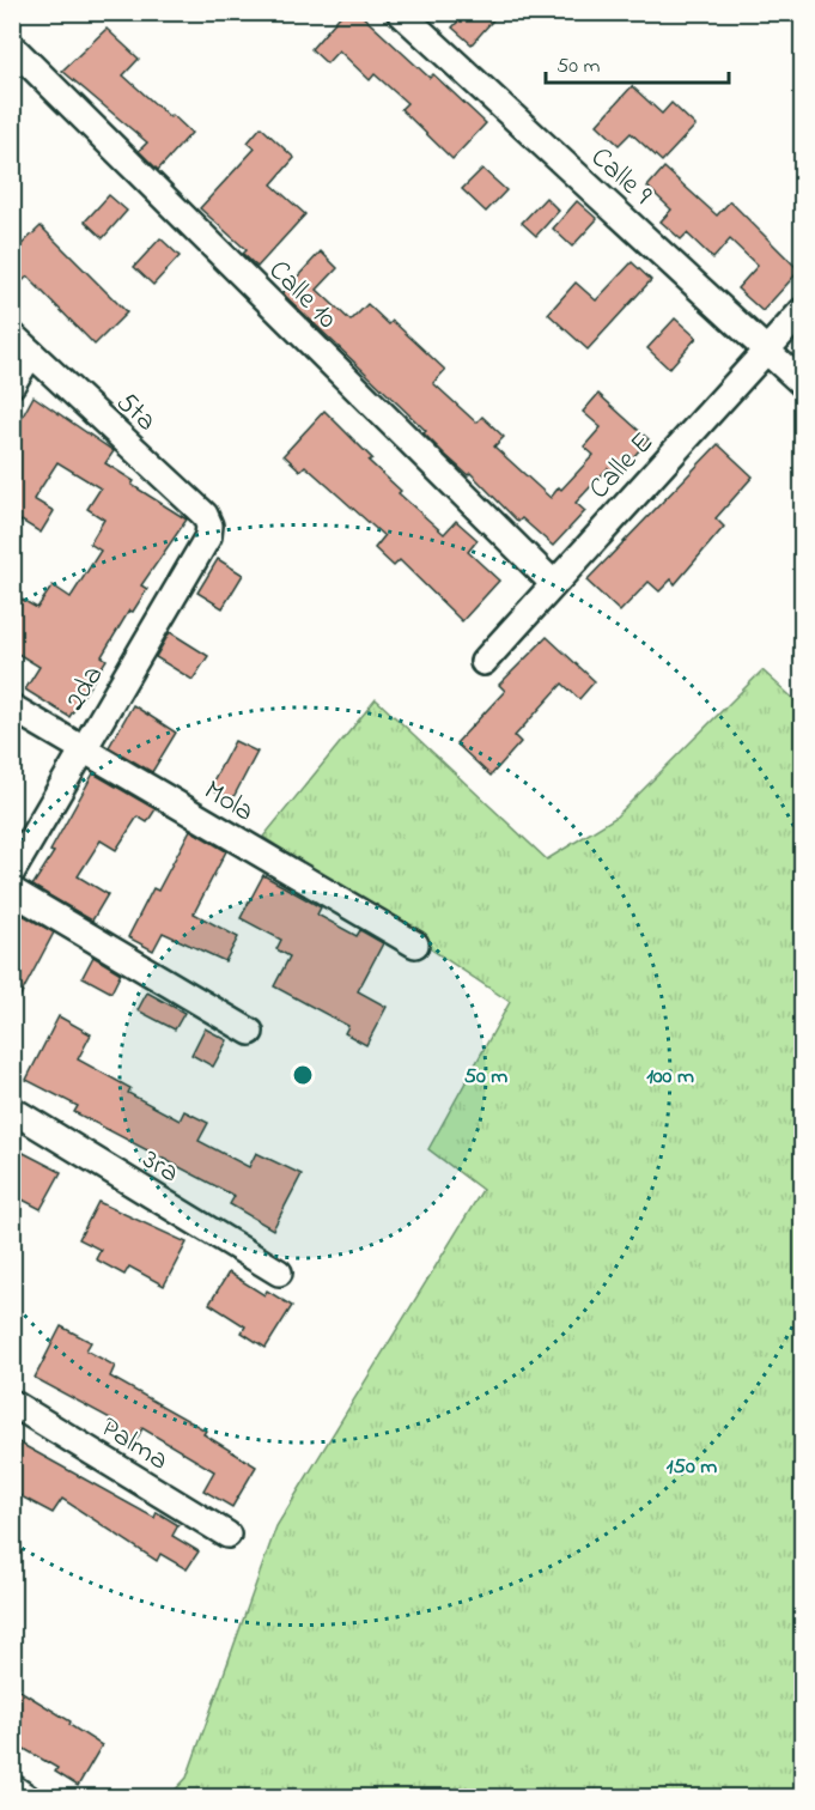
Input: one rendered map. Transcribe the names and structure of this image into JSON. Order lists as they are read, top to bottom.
{
  "streets": {
    "street": [
      "Calle 9",
      "Calle 10",
      "5ta",
      "Calle E",
      "2da",
      "Mola",
      "3ra",
      "Palma"
    ]
  },
  "crossings": [
    ["Calle 9", "Calle E"],
    ["Calle 10", "Calle E"],
    ["5ta", "2da"],
    ["2da", "Mola"]
  ],
  "scale_bar": "50 m",
  "rings": ["50 m", "100 m", "150 m"]
}
